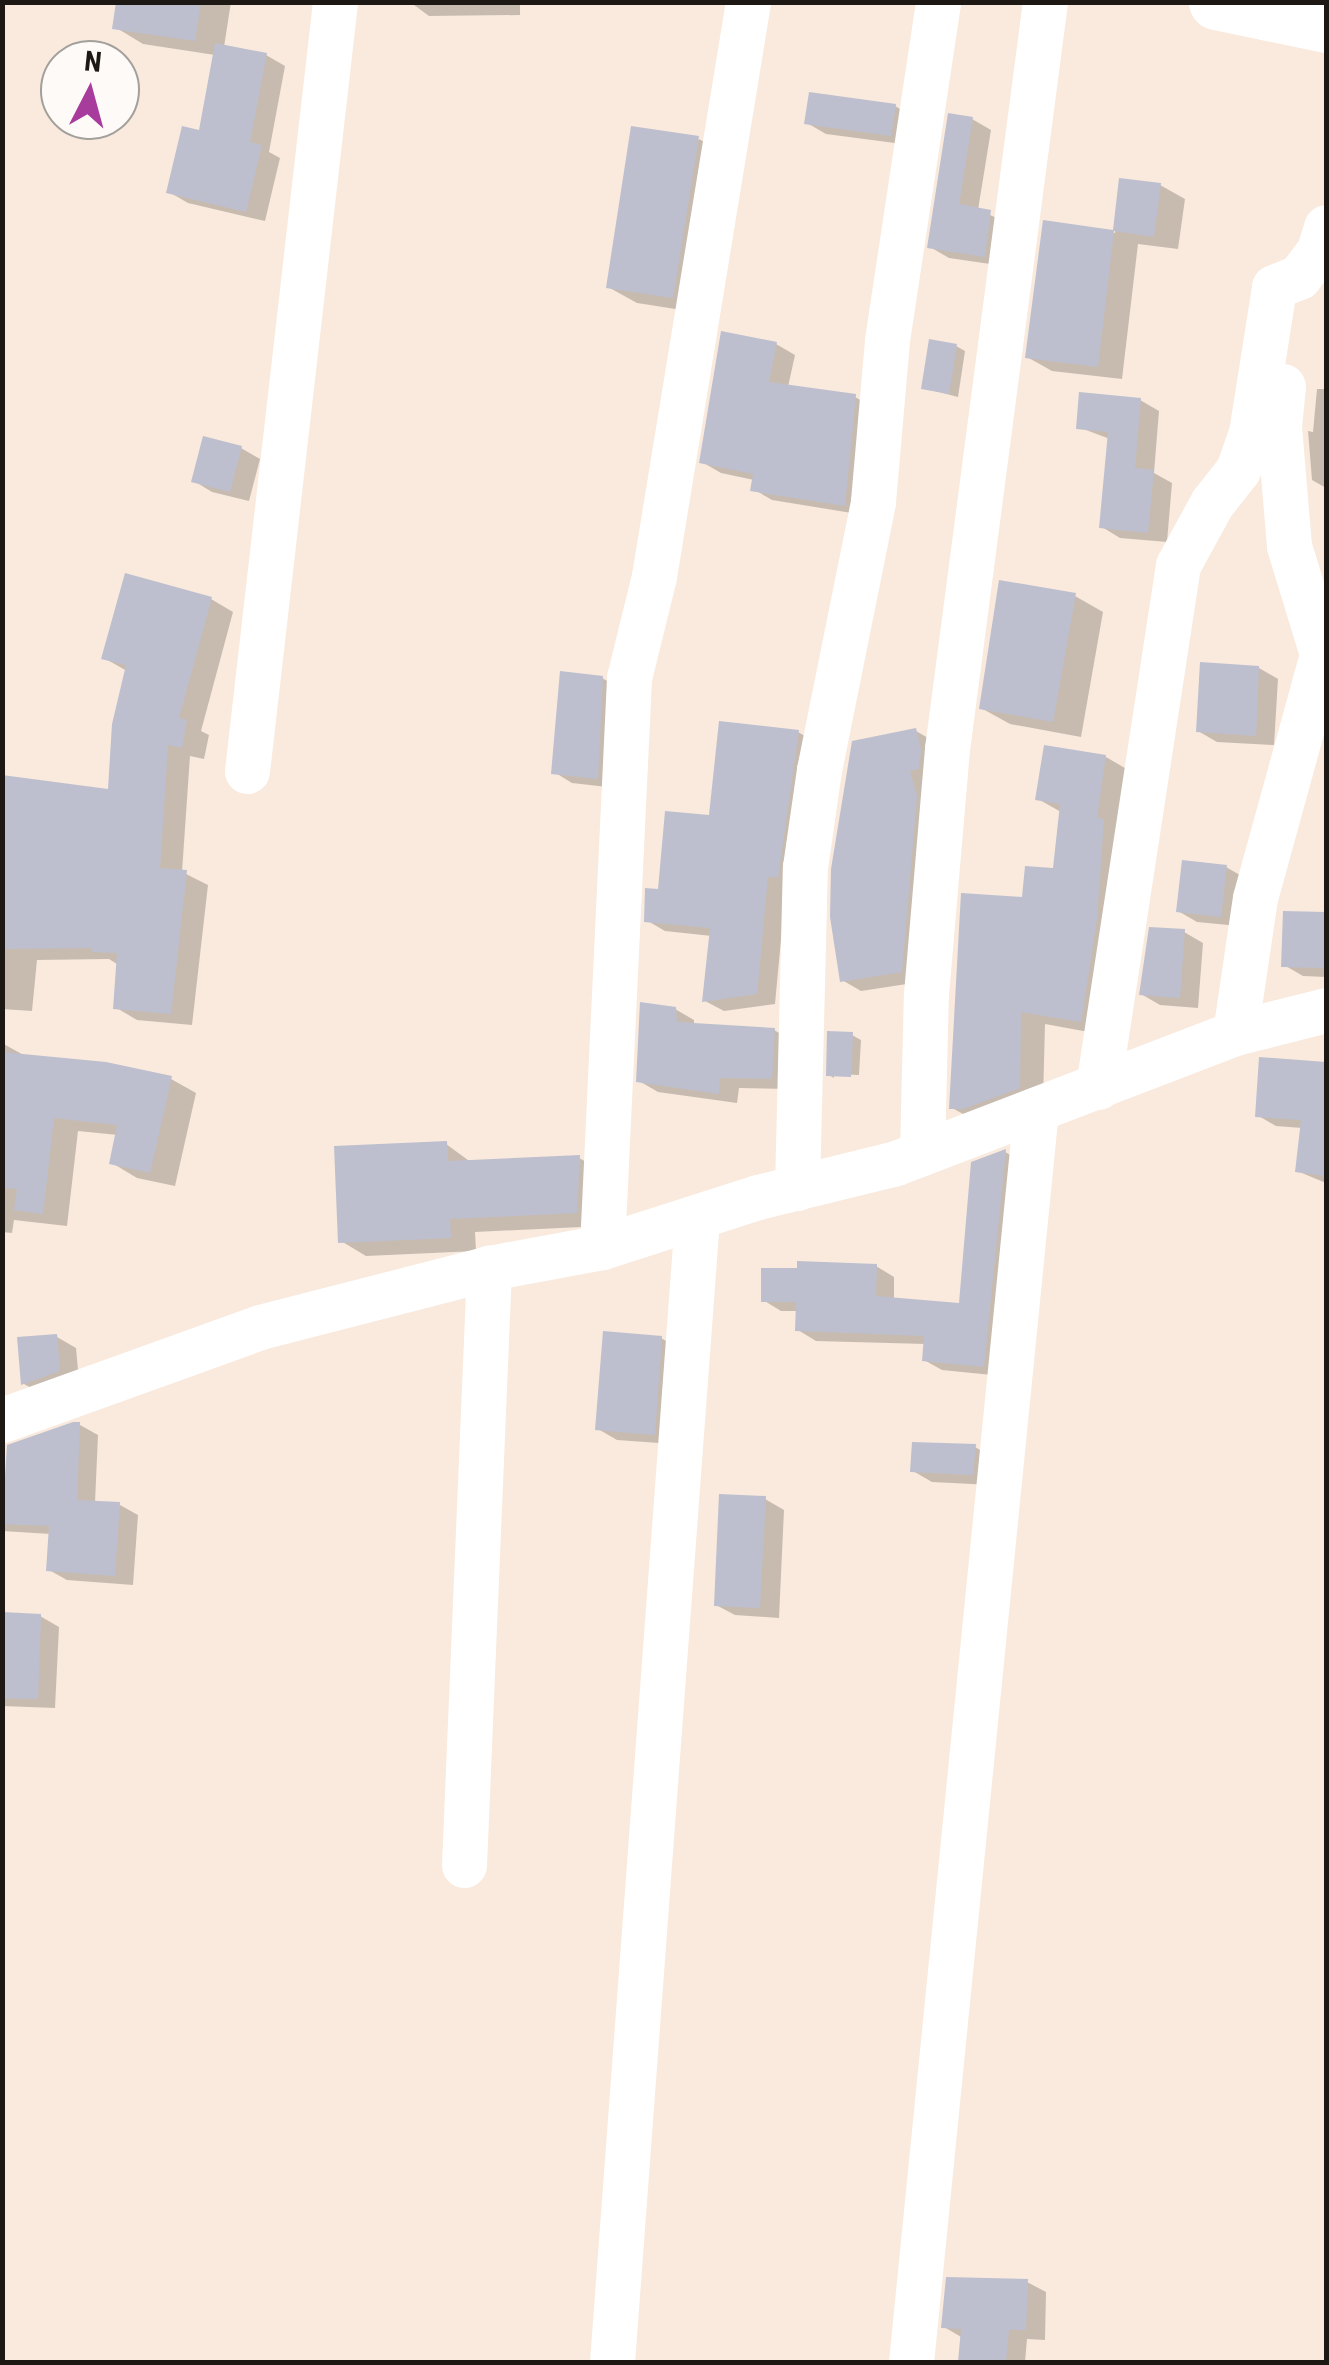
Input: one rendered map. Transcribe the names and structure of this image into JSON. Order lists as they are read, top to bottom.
{
  "north": "top"
}
